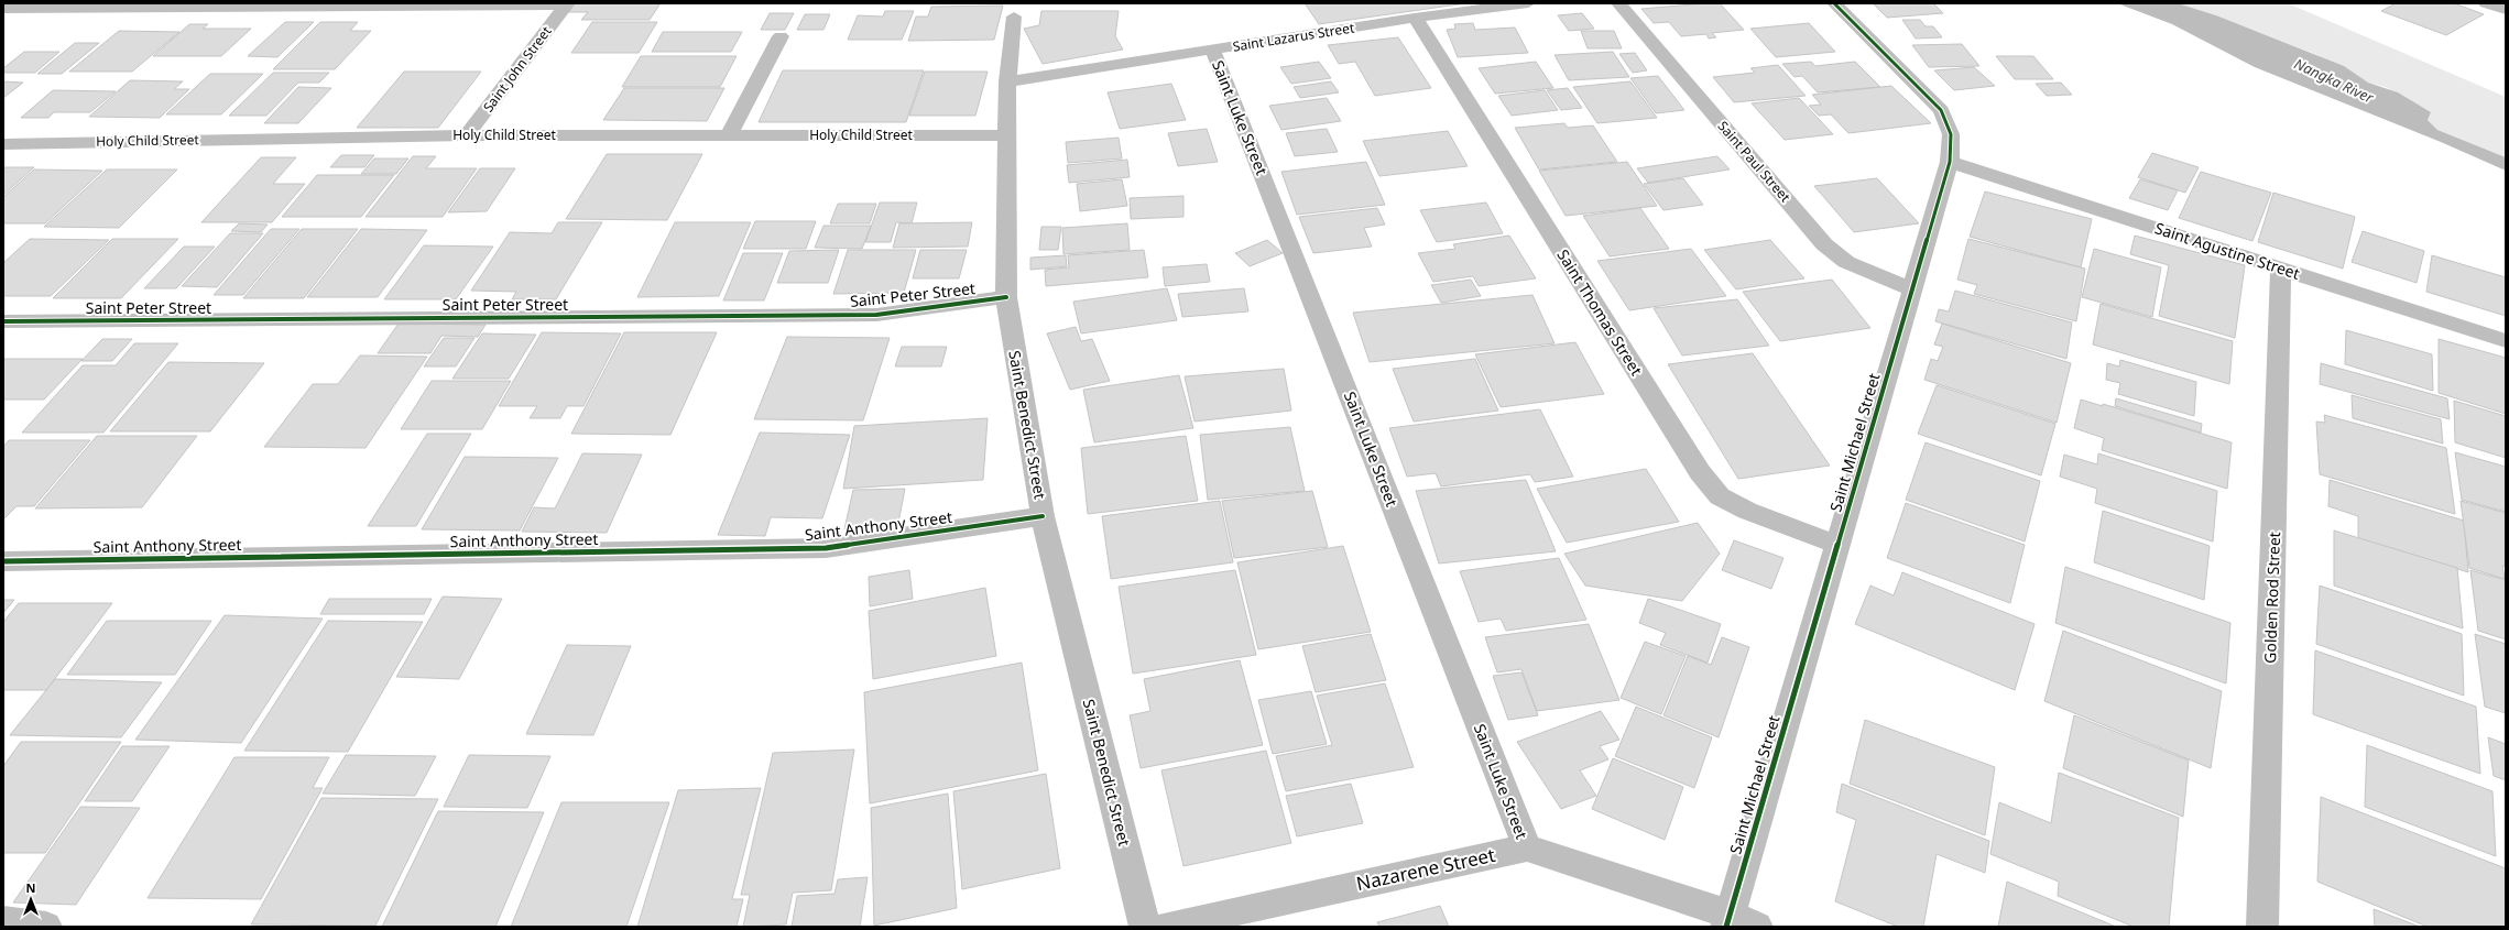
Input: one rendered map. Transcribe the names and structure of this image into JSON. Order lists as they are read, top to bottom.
{
  "streets": {
    "street": [
      "Saint Lazarus Street",
      "Saint John Street",
      "Saint Luke Street",
      "Holy Child Street",
      "Saint Paul Street",
      "Saint Agustine Street",
      "Saint Peter Street",
      "Saint Thomas Street",
      "Saint Benedict Street",
      "Saint Michael Street",
      "Saint Anthony Street",
      "Golden Rod Street",
      "Nazarene Street"
    ]
  },
  "crossings": [
    ["Saint Lazarus Street", "Saint Luke Street"],
    ["Saint Lazarus Street", "Saint Thomas Street"],
    ["Saint Lazarus Street", "Saint Benedict Street"],
    ["Saint John Street", "Holy Child Street"],
    ["Saint Luke Street", "Nazarene Street"],
    ["Holy Child Street", "Saint Benedict Street"],
    ["Saint Paul Street", "Saint Michael Street"],
    ["Saint Agustine Street", "Saint Michael Street"],
    ["Saint Agustine Street", "Golden Rod Street"],
    ["Saint Peter Street", "Saint Benedict Street"],
    ["Saint Thomas Street", "Saint Michael Street"],
    ["Saint Benedict Street", "Saint Anthony Street"]
  ],
  "water": ["Nangka River"],
  "north": "top"
}
